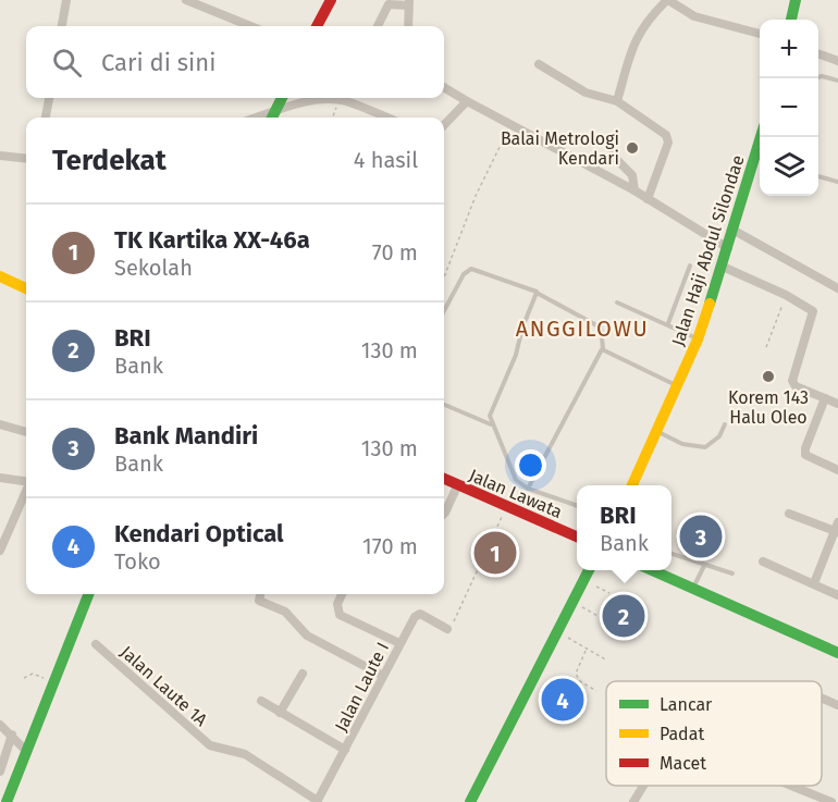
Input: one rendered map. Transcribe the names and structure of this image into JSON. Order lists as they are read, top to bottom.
{
  "streets": {
    "main road": ["Jalan Haji Abdul Silondae", "Jalan Lawata"],
    "street": ["Jalan Laute 1A", "Jalan Laute I"]
  },
  "crossings": [
    ["Jalan Laute 1A", "Jalan Laute I"]
  ],
  "districts": ["ANGGILOWU"],
  "places": ["Balai Metrologi Kendari", "Korem 143 Halu Oleo"],
  "legend": ["Lancar", "Padat", "Macet"],
  "page": {
    "map_buttons": ["+", "−"],
    "search": "Cari di sini",
    "heading": ["Terdekat", "4 hasil"],
    "list": [
      {
        "mark": "1",
        "name": "TK Kartika XX-46a",
        "note": "Sekolah",
        "value": "70 m"
      },
      {
        "mark": "2",
        "name": "BRI",
        "note": "Bank",
        "value": "130 m"
      },
      {
        "mark": "3",
        "name": "Bank Mandiri",
        "note": "Bank",
        "value": "130 m"
      },
      {
        "mark": "4",
        "name": "Kendari Optical",
        "note": "Toko",
        "value": "170 m"
      }
    ],
    "popup": ["BRI", "Bank"],
    "pins": [
      "3",
      "1",
      "2",
      "4"
    ]
  }
}
